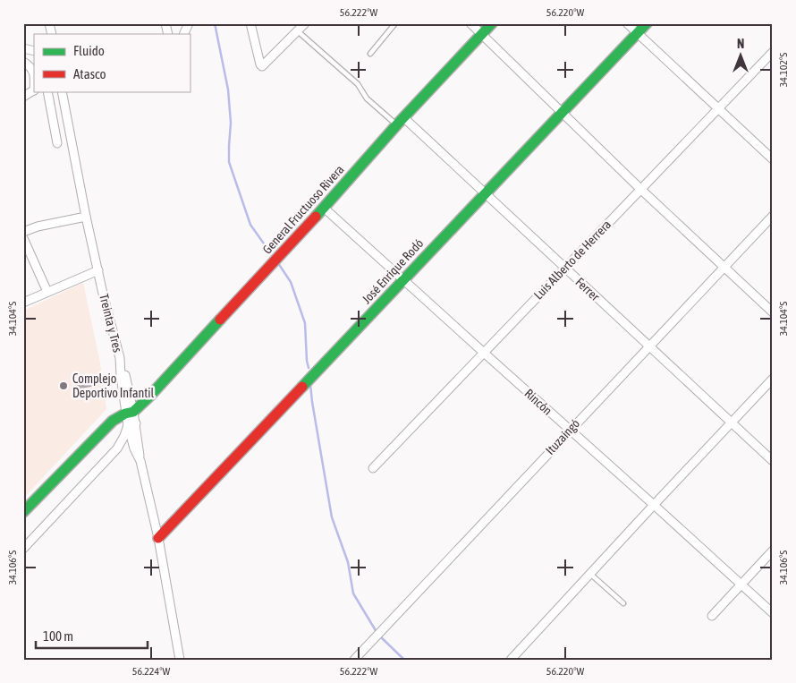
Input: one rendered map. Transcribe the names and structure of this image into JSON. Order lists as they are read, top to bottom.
{
  "streets": {
    "street": [
      "General Fructuoso Rivera",
      "Luis Alberto de Herrera",
      "José Enrique Rodó",
      "Ferrer",
      "Treinta y Tres",
      "Rincón",
      "Ituzaingó"
    ]
  },
  "crossings": [
    ["General Fructuoso Rivera", "Ferrer"],
    ["General Fructuoso Rivera", "Treinta y Tres"],
    ["General Fructuoso Rivera", "Rincón"],
    ["Luis Alberto de Herrera", "Ferrer"],
    ["Luis Alberto de Herrera", "Rincón"],
    ["José Enrique Rodó", "Ferrer"],
    ["José Enrique Rodó", "Treinta y Tres"],
    ["José Enrique Rodó", "Rincón"],
    ["Ferrer", "Ituzaingó"],
    ["Rincón", "Ituzaingó"]
  ],
  "places": ["Complejo Deportivo Infantil"],
  "legend": ["Fluido", "Atasco"],
  "scale_bar": "100 m",
  "north": "top",
  "coordinates": [
    "56.222°W",
    "56.220°W",
    "34.102°S",
    "34.104°S",
    "34.106°S",
    "56.224°W"
  ]
}
